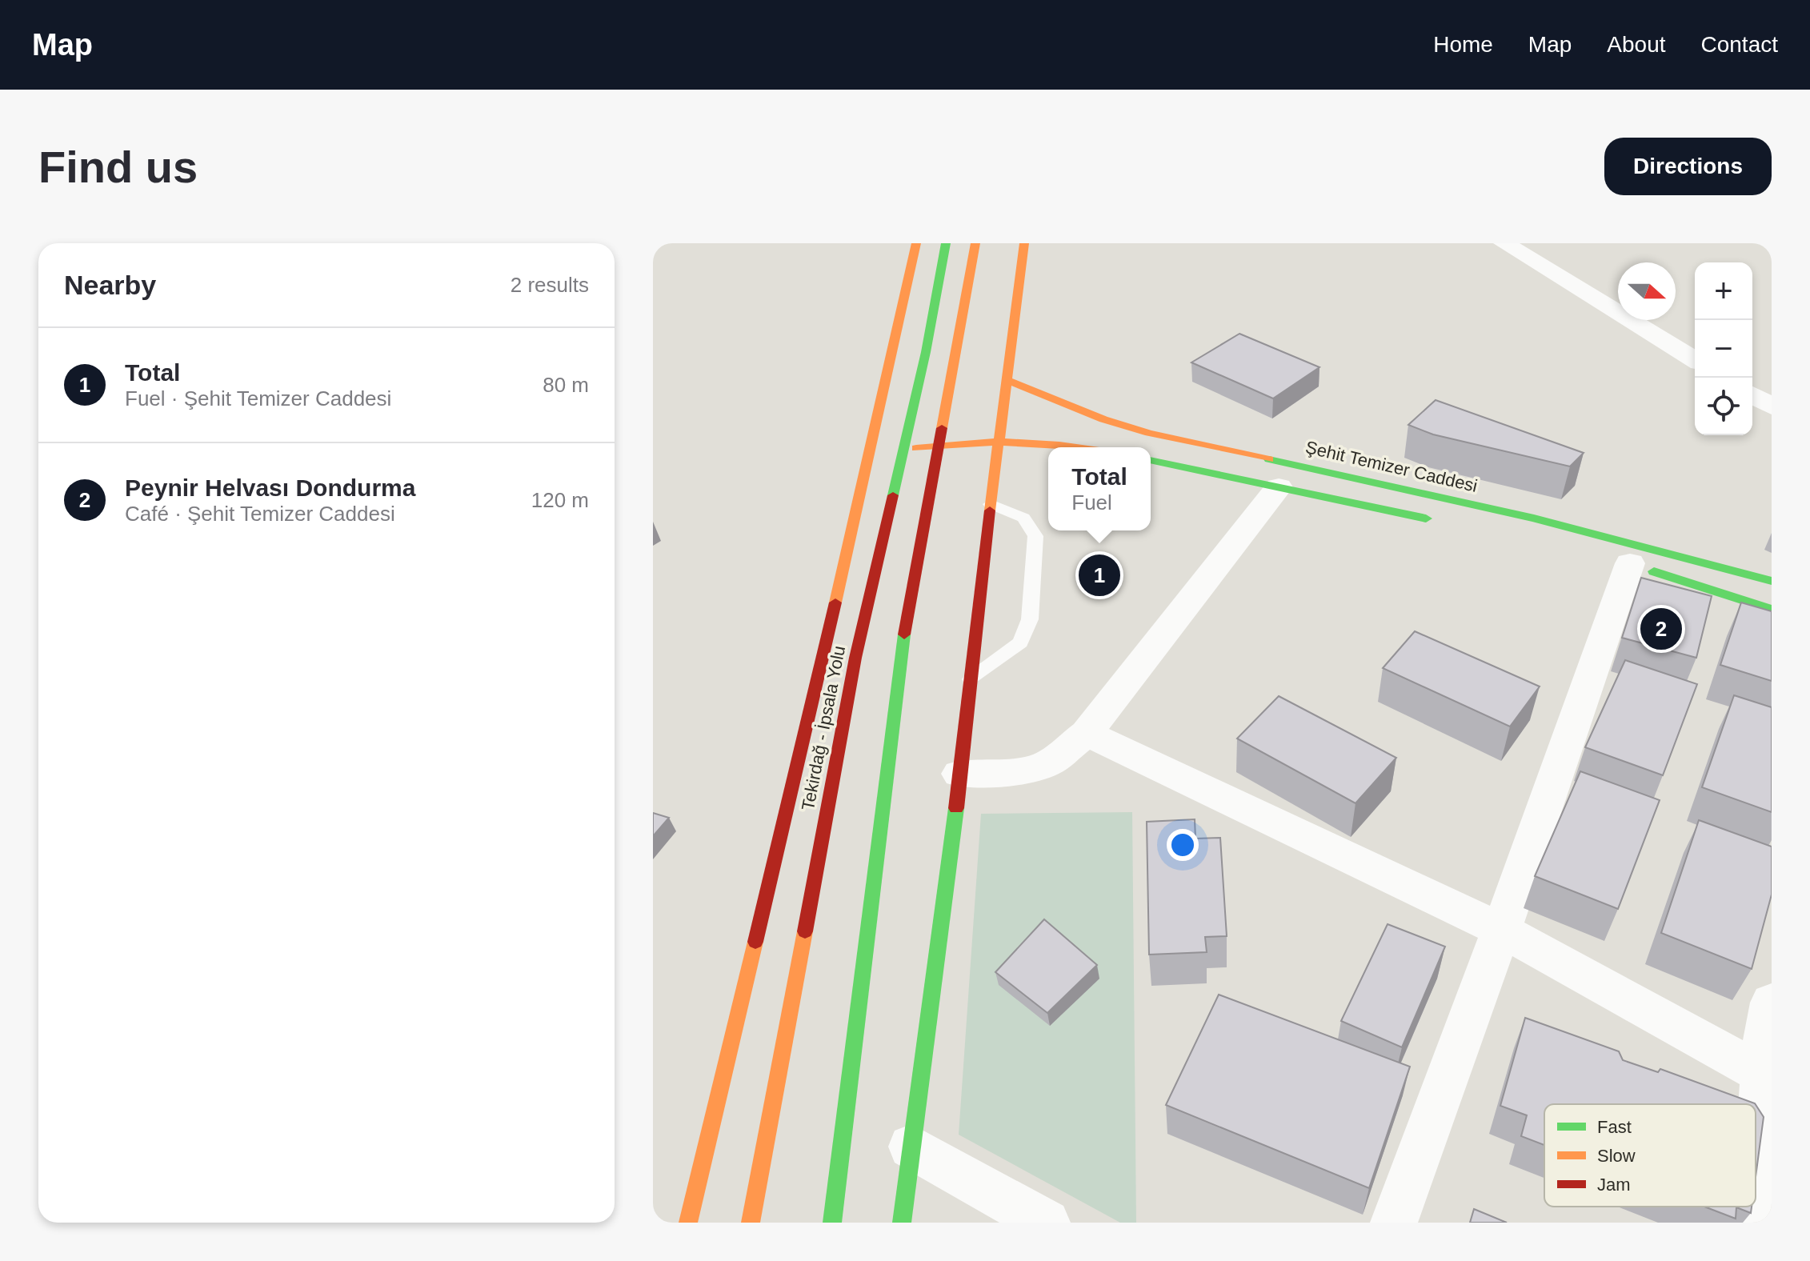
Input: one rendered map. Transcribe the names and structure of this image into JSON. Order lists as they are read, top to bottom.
{
  "streets": {
    "main road": ["Şehit Temizer Caddesi", "Tekirdağ - İpsala Yolu"]
  },
  "legend": ["Fast", "Slow", "Jam"],
  "north": "right",
  "page": {
    "header": "Map",
    "nav": [
      "Home",
      "Map",
      "About",
      "Contact"
    ],
    "buttons": "Directions",
    "title": "Find us",
    "heading": ["Nearby", "2 results"],
    "map_buttons": ["+", "−"],
    "list": [
      {
        "mark": "1",
        "name": "Total",
        "note": "Fuel · Şehit Temizer Caddesi",
        "value": "80 m"
      },
      {
        "mark": "2",
        "name": "Peynir Helvası Dondurma",
        "note": "Café · Şehit Temizer Caddesi",
        "value": "120 m"
      }
    ],
    "popup": ["Total", "Fuel"],
    "pins": ["1", "2"]
  }
}
